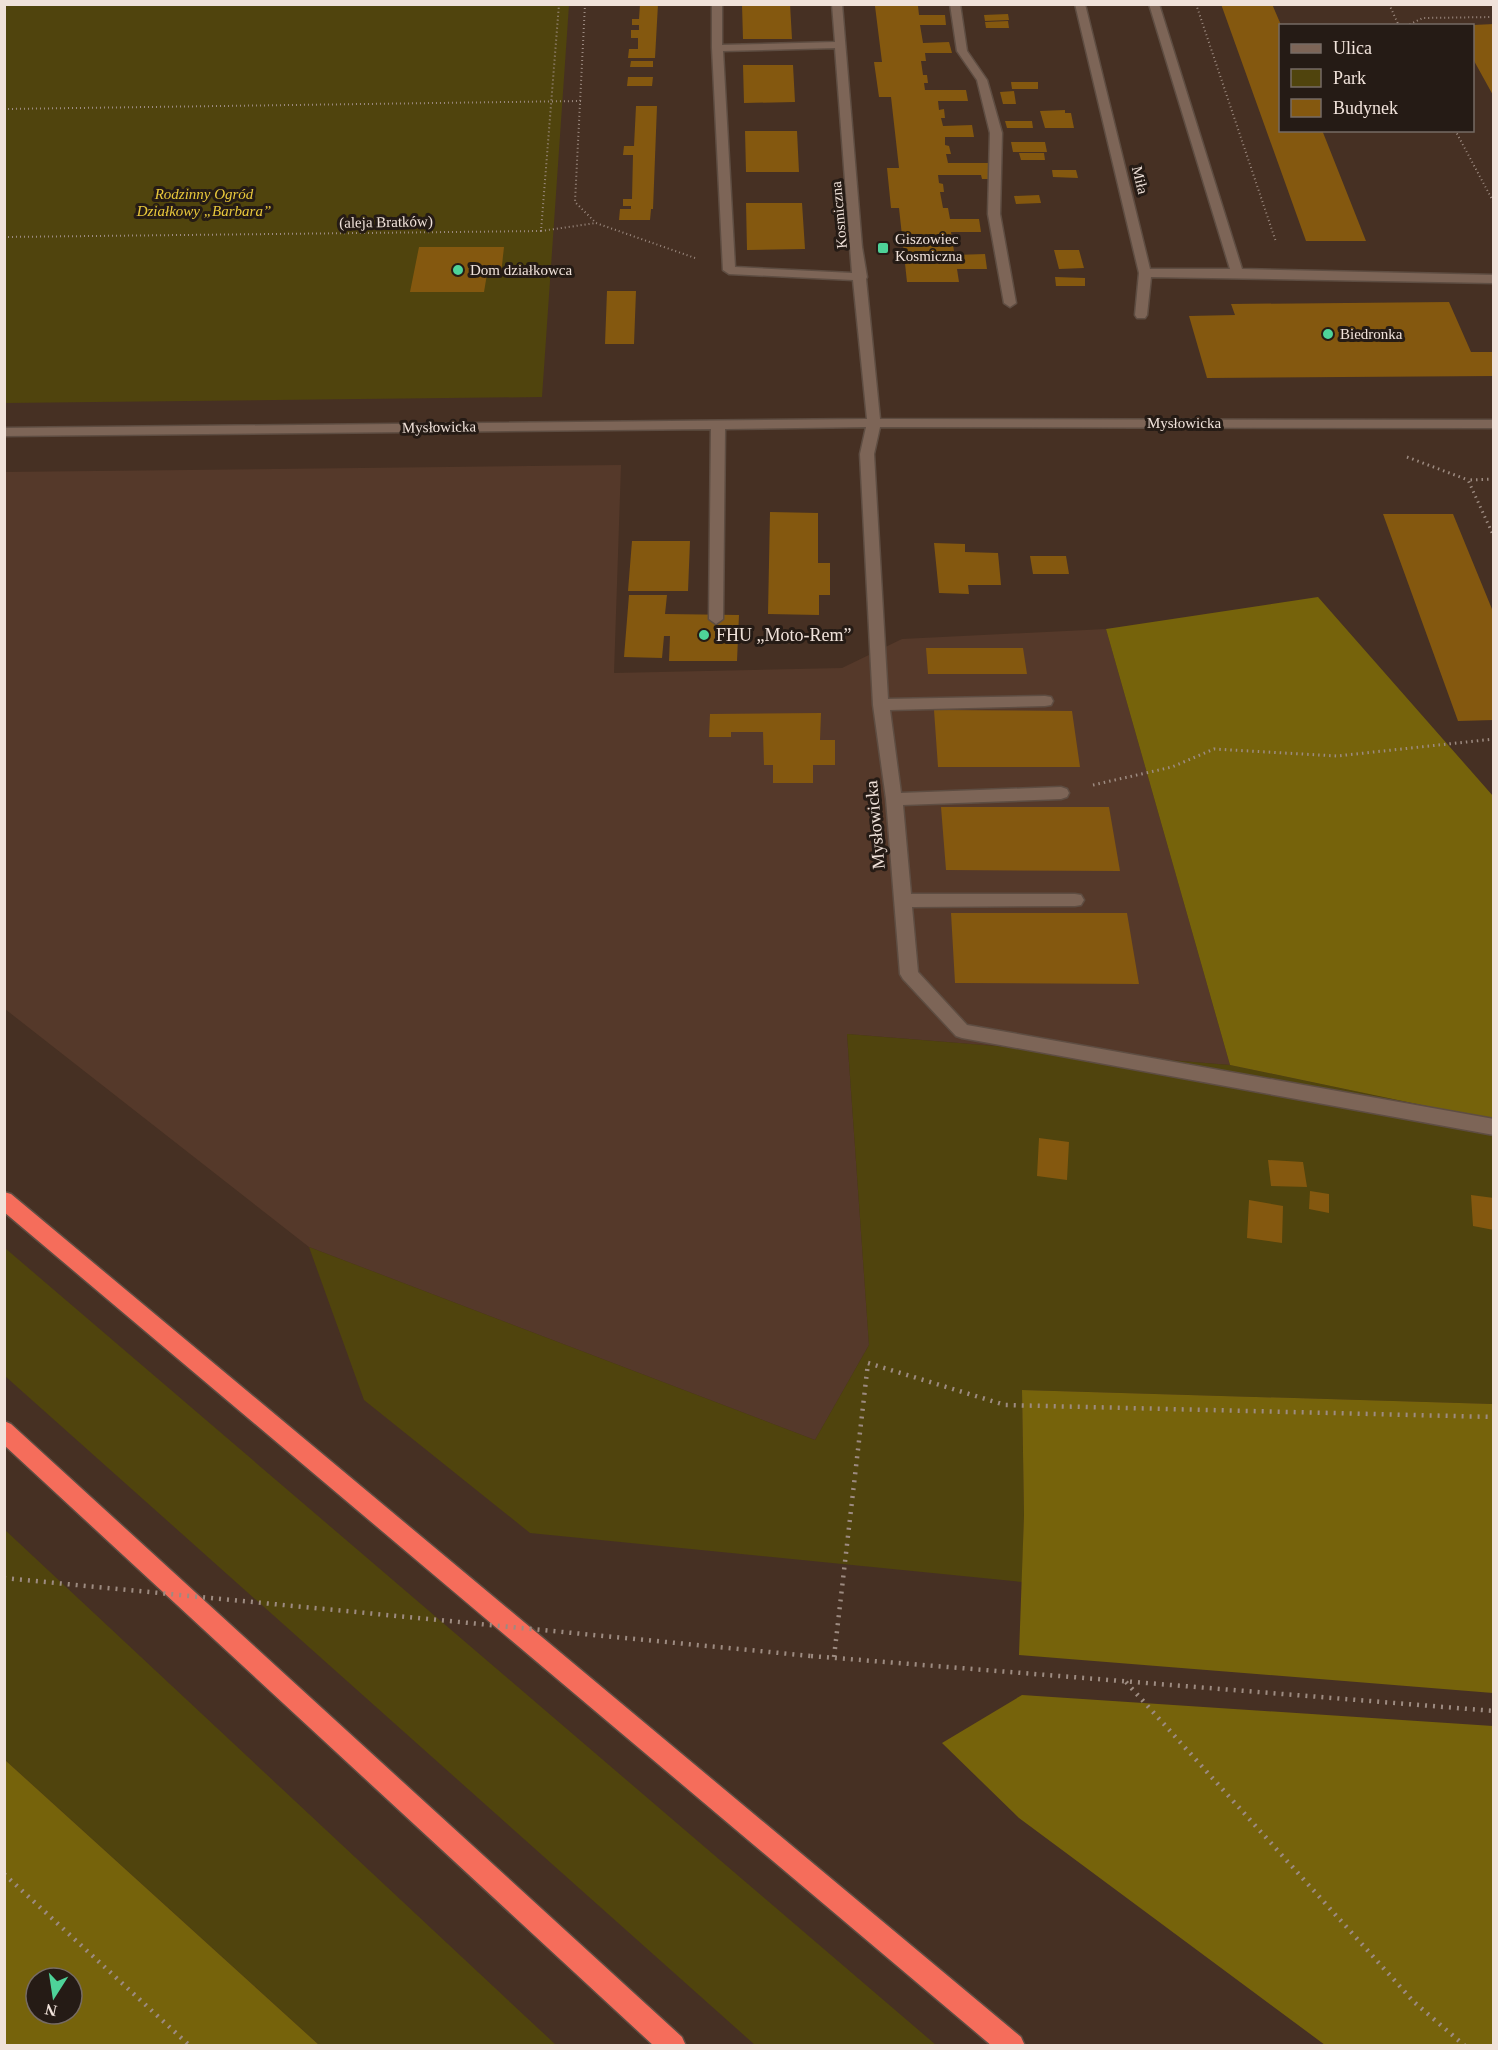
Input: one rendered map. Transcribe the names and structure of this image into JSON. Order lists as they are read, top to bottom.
{
  "streets": {
    "street": ["Miła", "Kosmiczna", "Mysłowicka"],
    "path": ["(aleja Bratków)"]
  },
  "crossings": [
    ["Kosmiczna", "Mysłowicka"]
  ],
  "parks": ["Rodzinny Ogród Działkowy „Barbara”"],
  "places": {
    "transit": ["Giszowiec Kosmiczna"],
    "other": ["Dom działkowca", "Biedronka", "FHU „Moto-Rem”"]
  },
  "legend": ["Ulica", "Park", "Budynek"],
  "north": "bottom"
}
